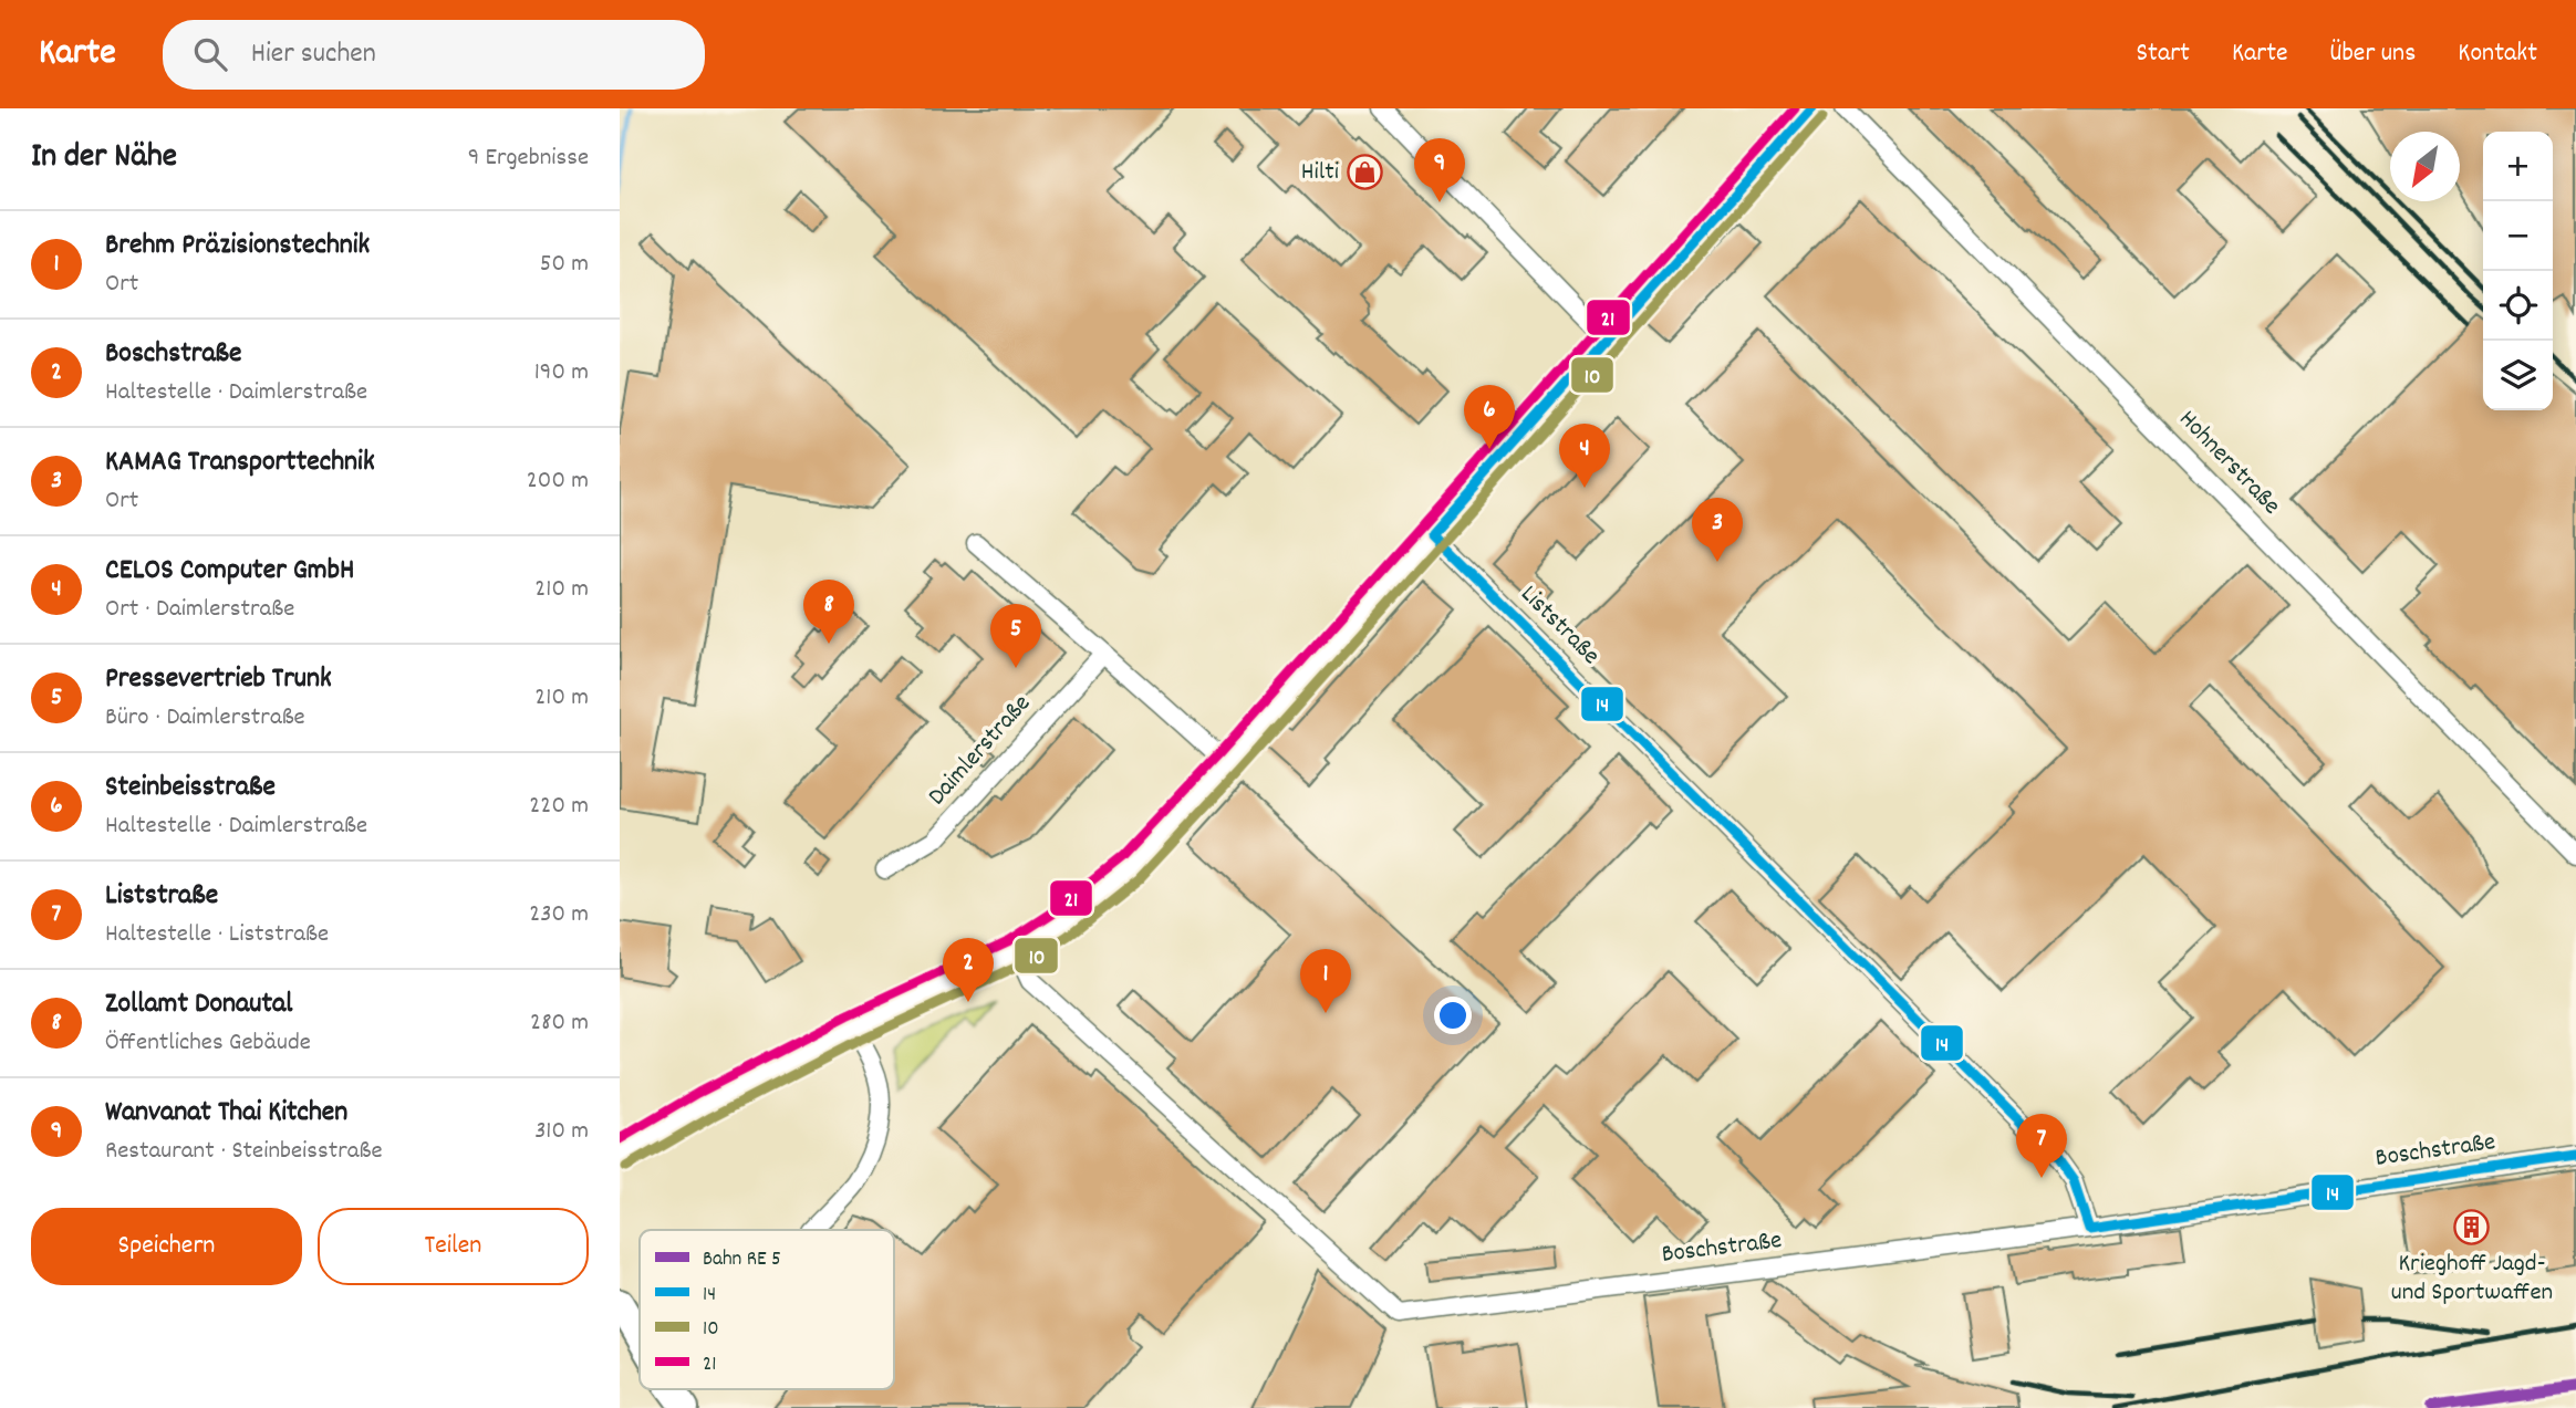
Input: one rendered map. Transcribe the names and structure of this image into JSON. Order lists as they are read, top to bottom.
{
  "streets": {
    "street": [
      "Hohnerstraße",
      "Liststraße",
      "Daimlerstraße",
      "Boschstraße"
    ]
  },
  "crossings": [
    ["Liststraße", "Boschstraße"]
  ],
  "places": {
    "shop": ["Hilti"],
    "building": ["Krieghoff Jagd- und Sportwaffen"]
  },
  "lines": ["transit line 14", "transit line 21", "transit line 10"],
  "legend": [
    "Bahn RE 5",
    "14",
    "10",
    "21"
  ],
  "north": "bottom left",
  "page": {
    "header": "Karte",
    "search": "Hier suchen",
    "nav": [
      "Start",
      "Karte",
      "Über uns",
      "Kontakt"
    ],
    "heading": ["In der Nähe", "9 Ergebnisse"],
    "map_buttons": ["+", "−"],
    "pins": [
      "9",
      "6",
      "4",
      "3",
      "8",
      "5",
      "2",
      "1",
      "7"
    ],
    "list": [
      {
        "mark": "1",
        "name": "Brehm Präzisionstechnik",
        "note": "Ort",
        "value": "50 m"
      },
      {
        "mark": "2",
        "name": "Boschstraße",
        "note": "Haltestelle · Daimlerstraße",
        "value": "190 m"
      },
      {
        "mark": "3",
        "name": "KAMAG Transporttechnik",
        "note": "Ort",
        "value": "200 m"
      },
      {
        "mark": "4",
        "name": "CELOS Computer GmbH",
        "note": "Ort · Daimlerstraße",
        "value": "210 m"
      },
      {
        "mark": "5",
        "name": "Pressevertrieb Trunk",
        "note": "Büro · Daimlerstraße",
        "value": "210 m"
      },
      {
        "mark": "6",
        "name": "Steinbeisstraße",
        "note": "Haltestelle · Daimlerstraße",
        "value": "220 m"
      },
      {
        "mark": "7",
        "name": "Liststraße",
        "note": "Haltestelle · Liststraße",
        "value": "230 m"
      },
      {
        "mark": "8",
        "name": "Zollamt Donautal",
        "note": "Öffentliches Gebäude",
        "value": "280 m"
      },
      {
        "mark": "9",
        "name": "Wanvanat Thai Kitchen",
        "note": "Restaurant · Steinbeisstraße",
        "value": "310 m"
      }
    ],
    "buttons": ["Speichern", "Teilen"]
  }
}
